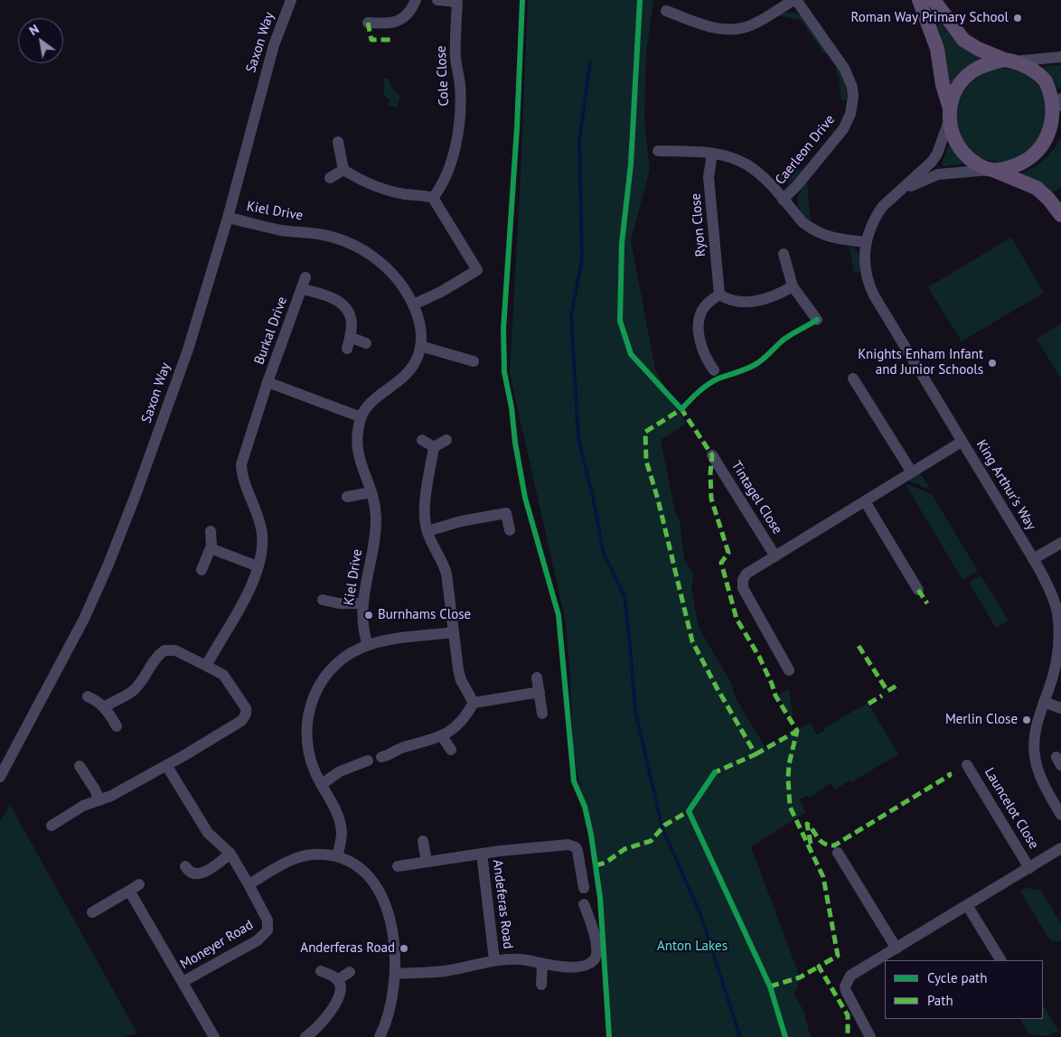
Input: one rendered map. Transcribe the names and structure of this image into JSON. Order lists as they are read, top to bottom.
{
  "streets": {
    "street": [
      "Saxon Way",
      "Cole Close",
      "Caerleon Drive",
      "Kiel Drive",
      "Ryon Close",
      "Burkal Drive",
      "King Arthur's Way",
      "Tintagel Close",
      "Launcelot Close",
      "Andeferas Road",
      "Moneyer Road"
    ]
  },
  "crossings": [
    ["Saxon Way", "Kiel Drive"],
    ["King Arthur's Way", "Tintagel Close"]
  ],
  "parks": ["Anton Lakes"],
  "places": [
    "Roman Way Primary School",
    "Knights Enham Infant and Junior Schools",
    "Burnhams Close",
    "Merlin Close",
    "Anderferas Road"
  ],
  "legend": ["Cycle path", "Path"],
  "north": "top left"
}
